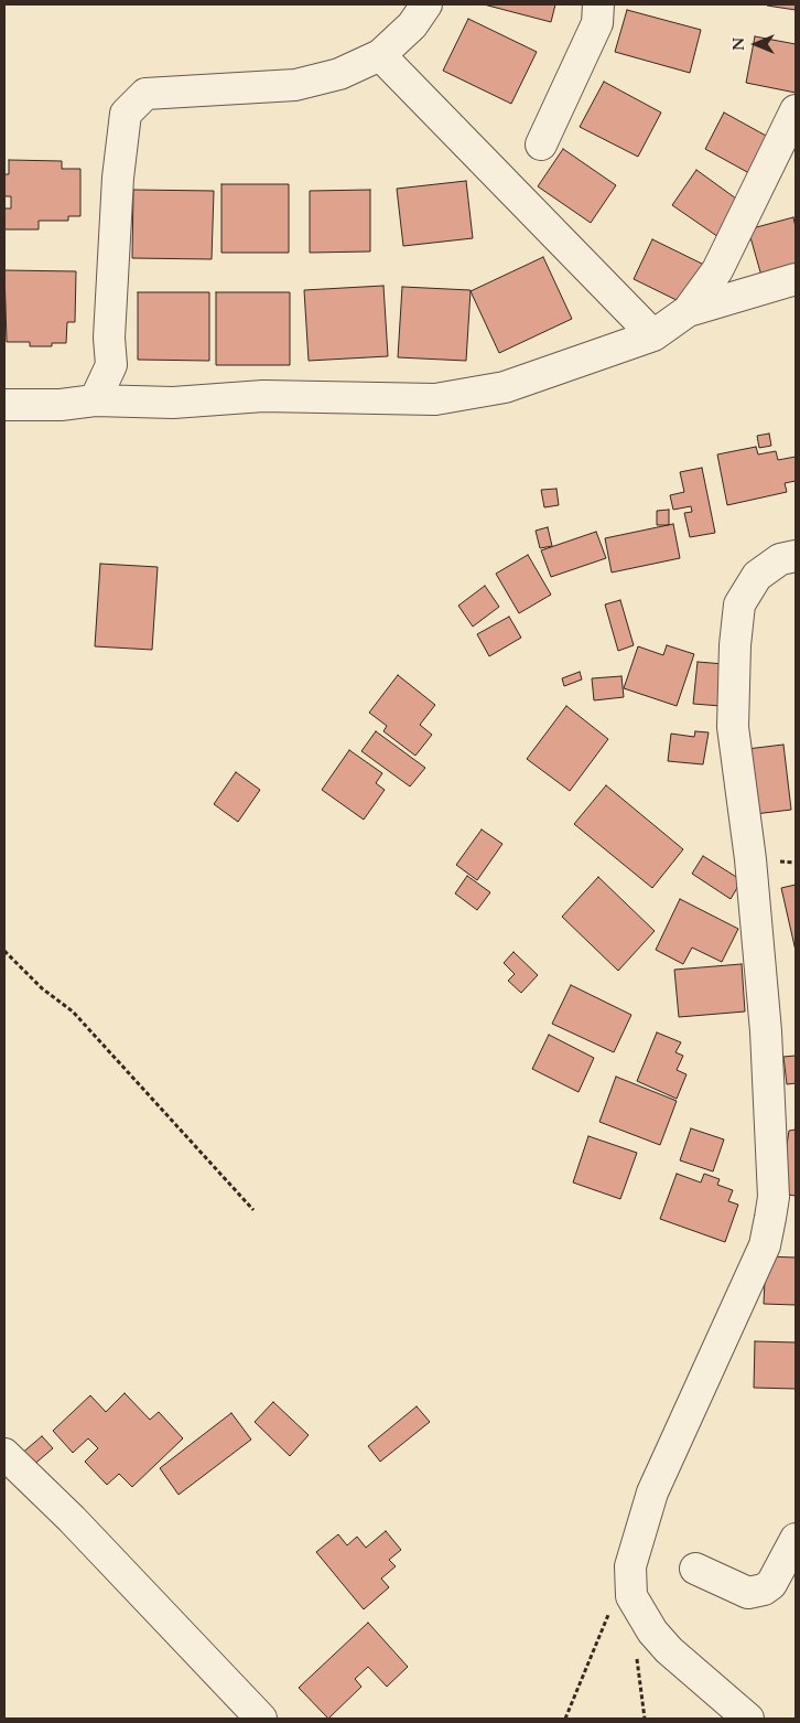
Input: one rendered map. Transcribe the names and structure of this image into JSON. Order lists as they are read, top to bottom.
{
  "north": "left"
}
